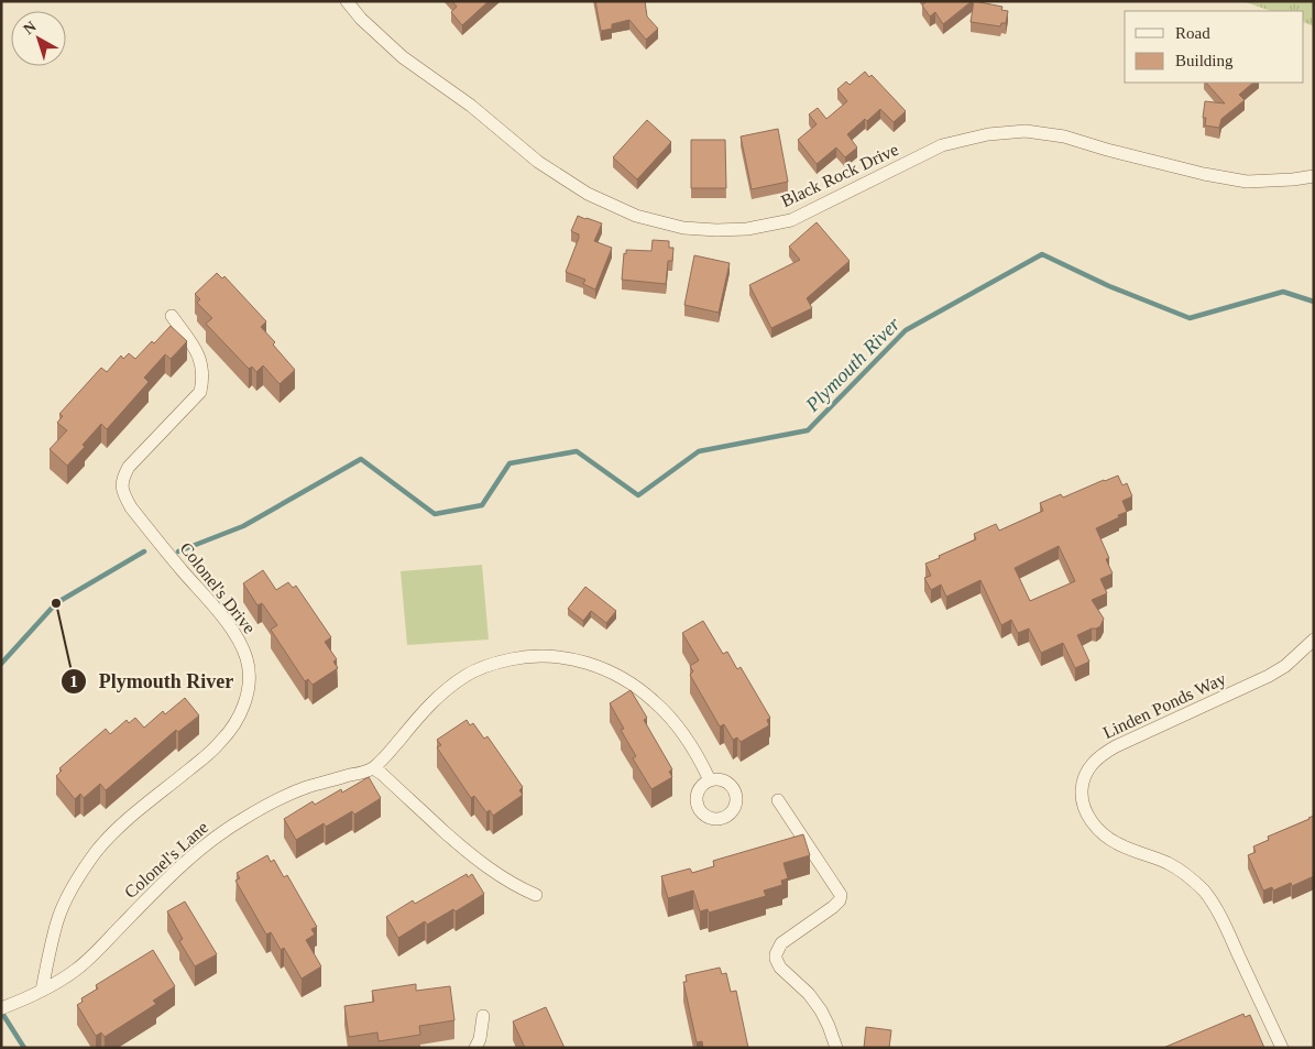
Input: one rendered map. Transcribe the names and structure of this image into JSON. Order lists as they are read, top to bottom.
{
  "streets": {
    "street": [
      "Black Rock Drive",
      "Colonel's Drive",
      "Linden Ponds Way",
      "Colonel's Lane"
    ]
  },
  "crossings": [
    ["Colonel's Drive", "Colonel's Lane"]
  ],
  "water": ["Plymouth River"],
  "places": ["Plymouth River"],
  "legend": ["Road", "Building"],
  "north": "top left"
}
